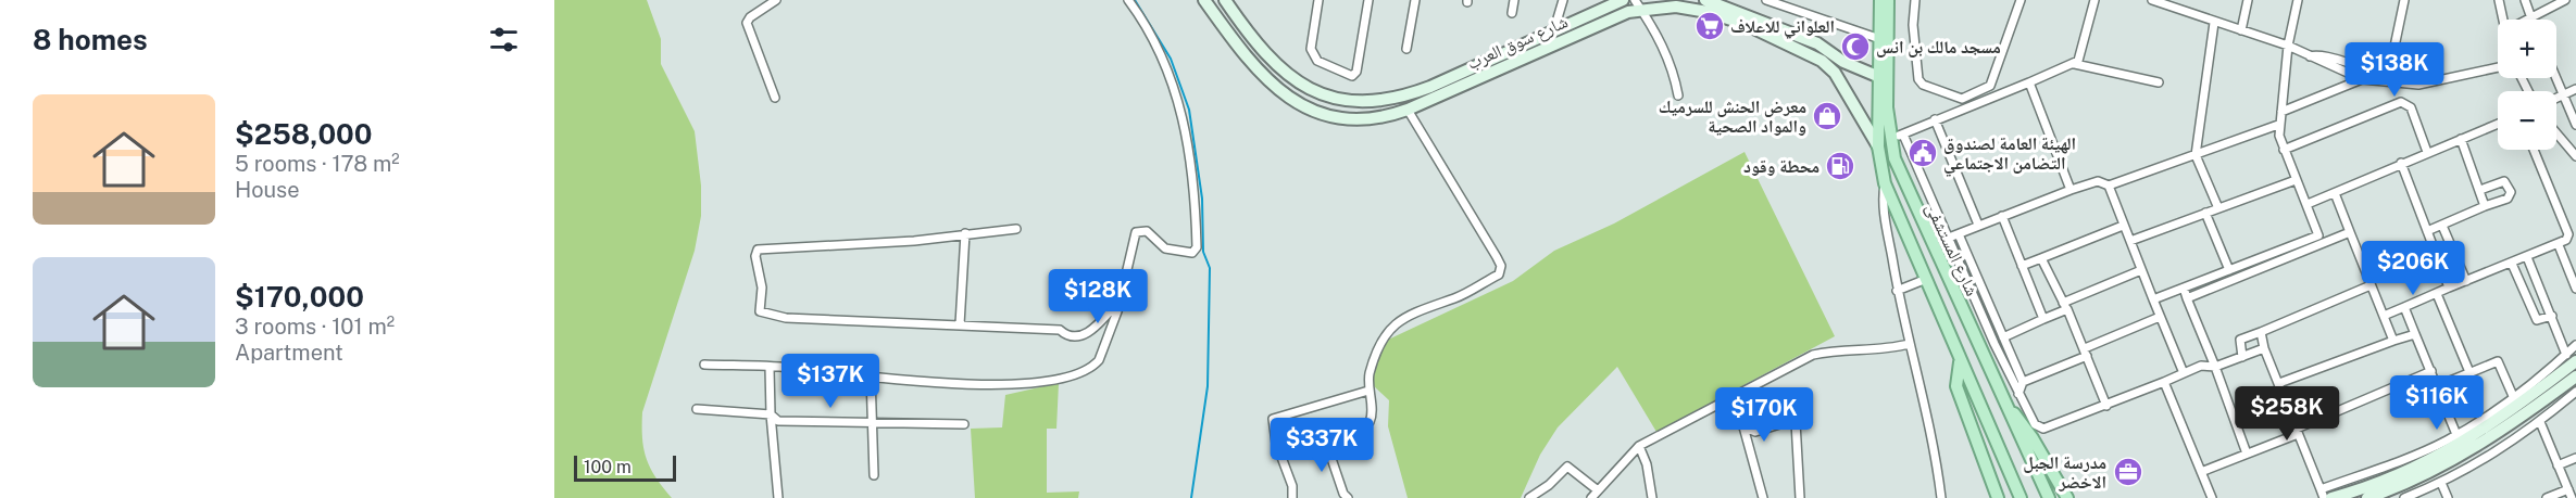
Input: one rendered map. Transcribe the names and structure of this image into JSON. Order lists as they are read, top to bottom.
{
  "streets": {
    "main road": ["شارع سوق العرب", "شارع المستشفى"]
  },
  "crossings": [
    ["شارع سوق العرب", "شارع المستشفى"]
  ],
  "places": {
    "supermarket": ["العلواني للاعلاف"],
    "mosque": ["مسجد مالك بن انس"],
    "shop": ["معرض الحنش للسرميك والمواد الصحية"],
    "public building": ["الهيئة العامة لصندوق التضامن الاجتماعي"],
    "fuel station": ["محطة وقود"],
    "office": ["مدرسة الجبل الاخضر"]
  },
  "scale_bar": "100 m",
  "page": {
    "heading": "8 homes",
    "map_buttons": ["+", "−"],
    "price": [
      "$138K",
      "$206K",
      "$128K",
      "$137K",
      "$116K",
      "$258K",
      "$170K",
      "$337K"
    ],
    "list": [
      {
        "name": "$258,000",
        "note": "5 rooms · 178 m² · House"
      },
      {
        "name": "$170,000",
        "note": "3 rooms · 101 m² · Apartment"
      }
    ],
    "scale": "100 m"
  }
}
